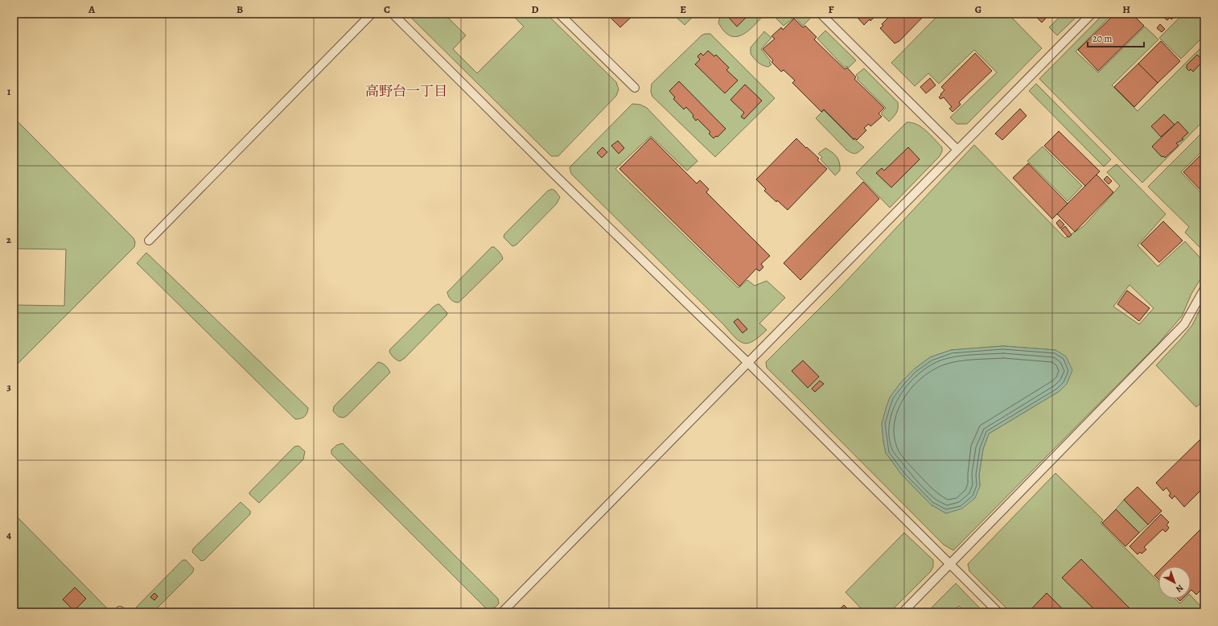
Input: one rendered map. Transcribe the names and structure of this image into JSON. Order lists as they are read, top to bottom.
{
  "districts": ["高野台一丁目"],
  "scale_bar": "20 m",
  "north": "bottom right",
  "grid": {
    "columns": [
      "A",
      "B",
      "C",
      "D",
      "E",
      "F",
      "G",
      "H"
    ],
    "rows": [
      "1",
      "2",
      "3",
      "4"
    ]
  }
}
